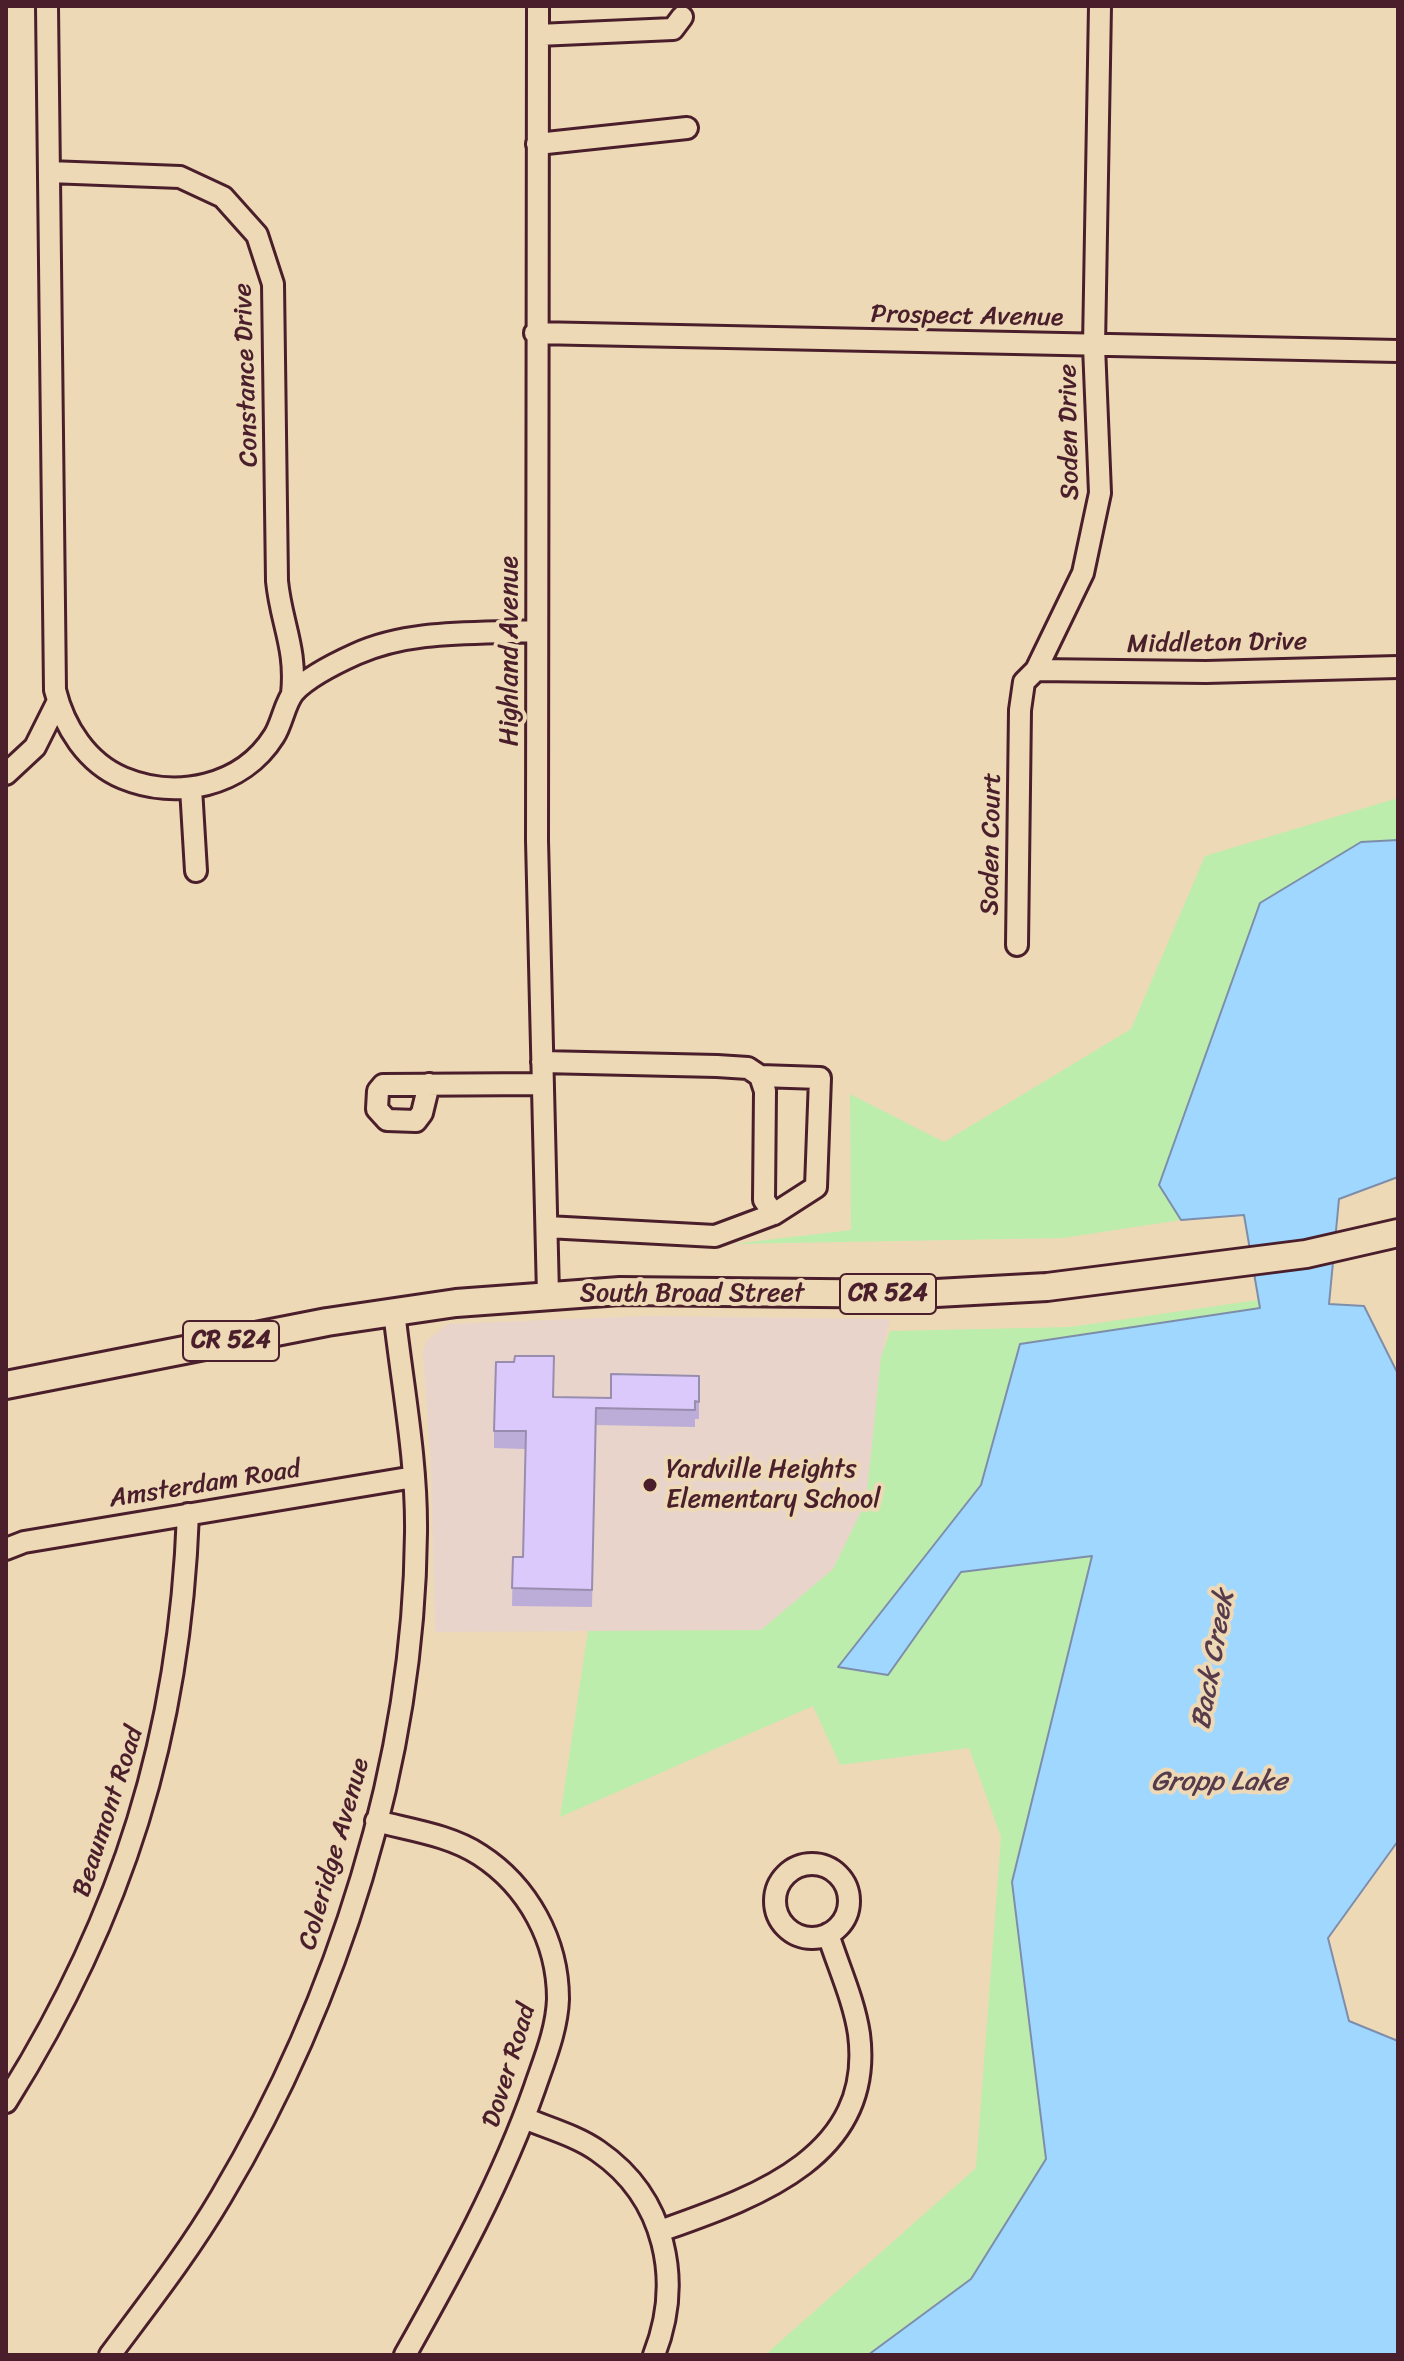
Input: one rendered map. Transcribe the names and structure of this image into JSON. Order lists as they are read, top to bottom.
{
  "streets": {
    "main road": ["South Broad Street", "CR 524"],
    "street": [
      "Prospect Avenue",
      "Constance Drive",
      "Soden Drive",
      "Middleton Drive",
      "Highland Avenue",
      "Soden Court",
      "Amsterdam Road",
      "Beaumont Road",
      "Coleridge Avenue",
      "Dover Road"
    ]
  },
  "crossings": [
    ["Prospect Avenue", "Soden Drive"],
    ["Prospect Avenue", "Highland Avenue"],
    ["Soden Drive", "Middleton Drive"],
    ["Soden Drive", "Soden Court"],
    ["Highland Avenue", "South Broad Street"],
    ["South Broad Street", "Coleridge Avenue"],
    ["Amsterdam Road", "Beaumont Road"],
    ["Amsterdam Road", "Coleridge Avenue"],
    ["Coleridge Avenue", "Dover Road"]
  ],
  "water": ["Back Creek", "Gropp Lake"],
  "places": ["Yardville Heights Elementary School"]
}
